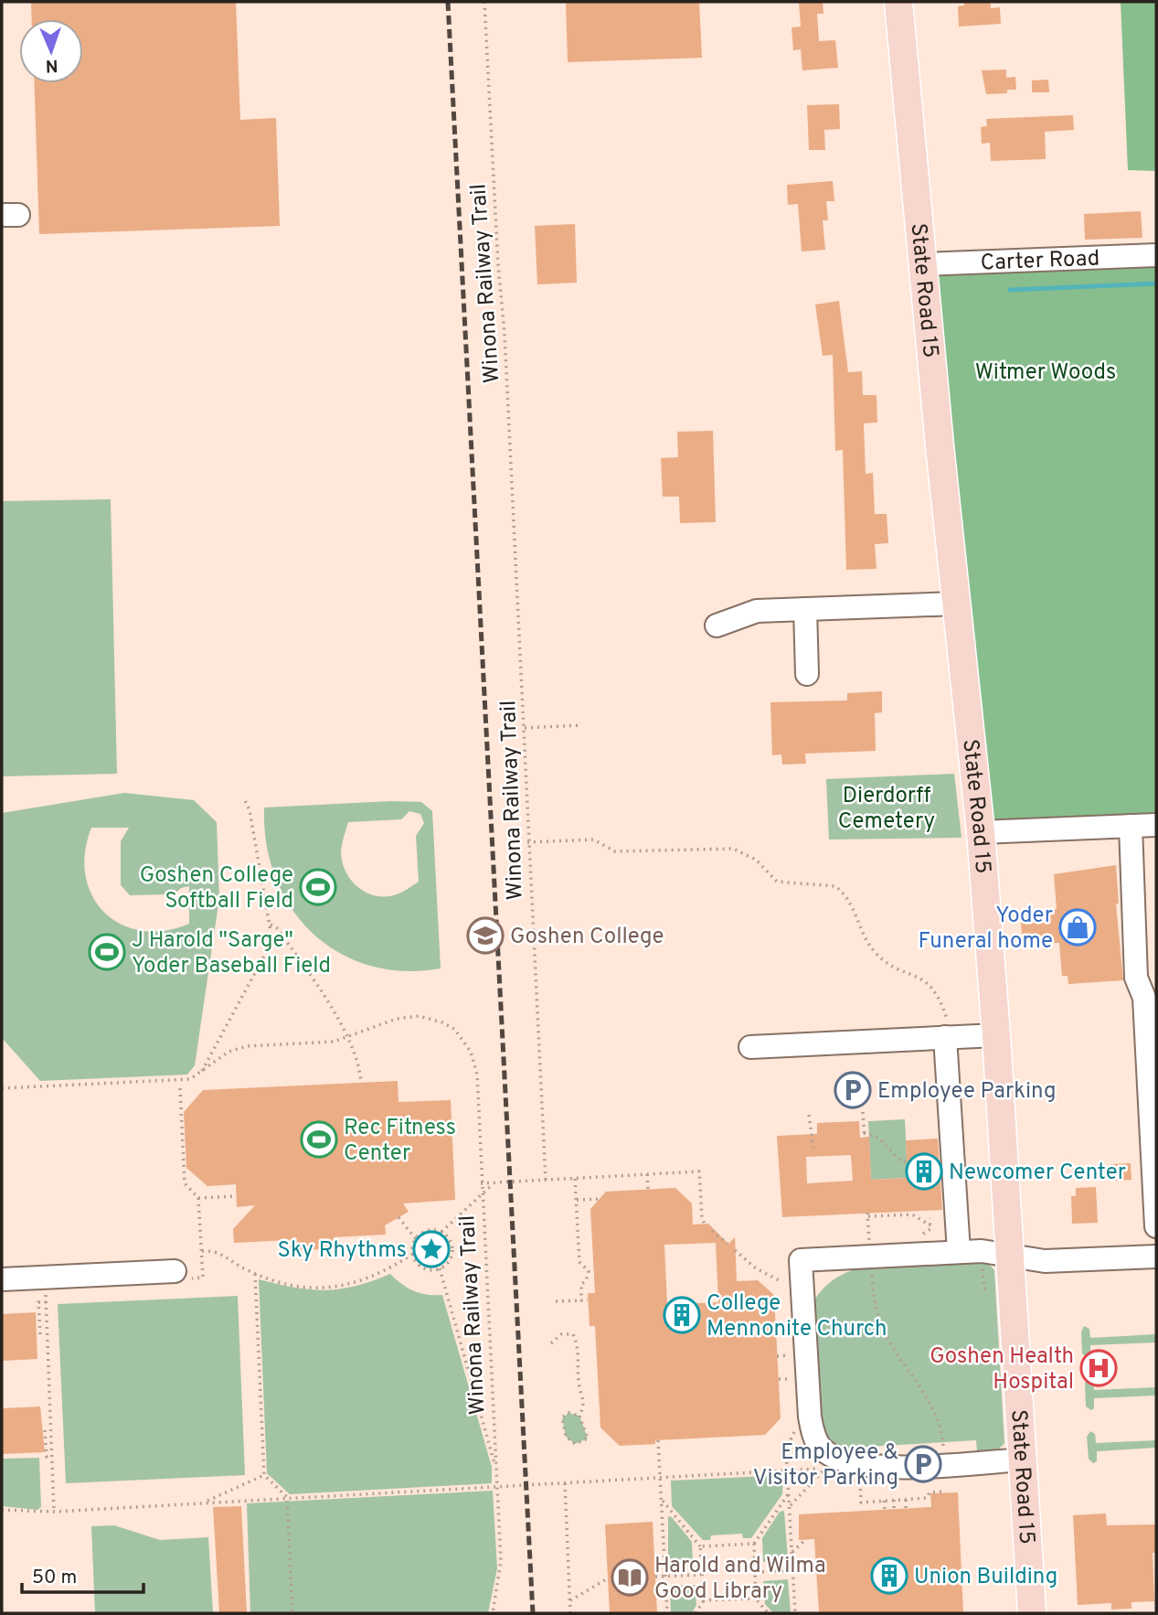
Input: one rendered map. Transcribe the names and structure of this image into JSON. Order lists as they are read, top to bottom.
{
  "streets": {
    "main road": ["State Road 15"],
    "street": ["Carter Road"],
    "path": ["Winona Railway Trail"]
  },
  "crossings": [
    ["Carter Road", "State Road 15"]
  ],
  "parks": ["Witmer Woods", "Dierdorff Cemetery"],
  "places": {
    "sports": ["Goshen College Softball Field", "J Harold \"Sarge\" Yoder Baseball Field", "Rec Fitness Center"],
    "shop": ["Yoder Funeral home"],
    "school or university": ["Goshen College"],
    "parking": ["Employee Parking", "Employee & Visitor Parking"],
    "building": ["Newcomer Center", "College Mennonite Church", "Union Building"],
    "place": ["Sky Rhythms"],
    "hospital": ["Goshen Health Hospital"],
    "library": ["Harold and Wilma Good Library"]
  },
  "scale_bar": "50 m",
  "north": "bottom"
}
